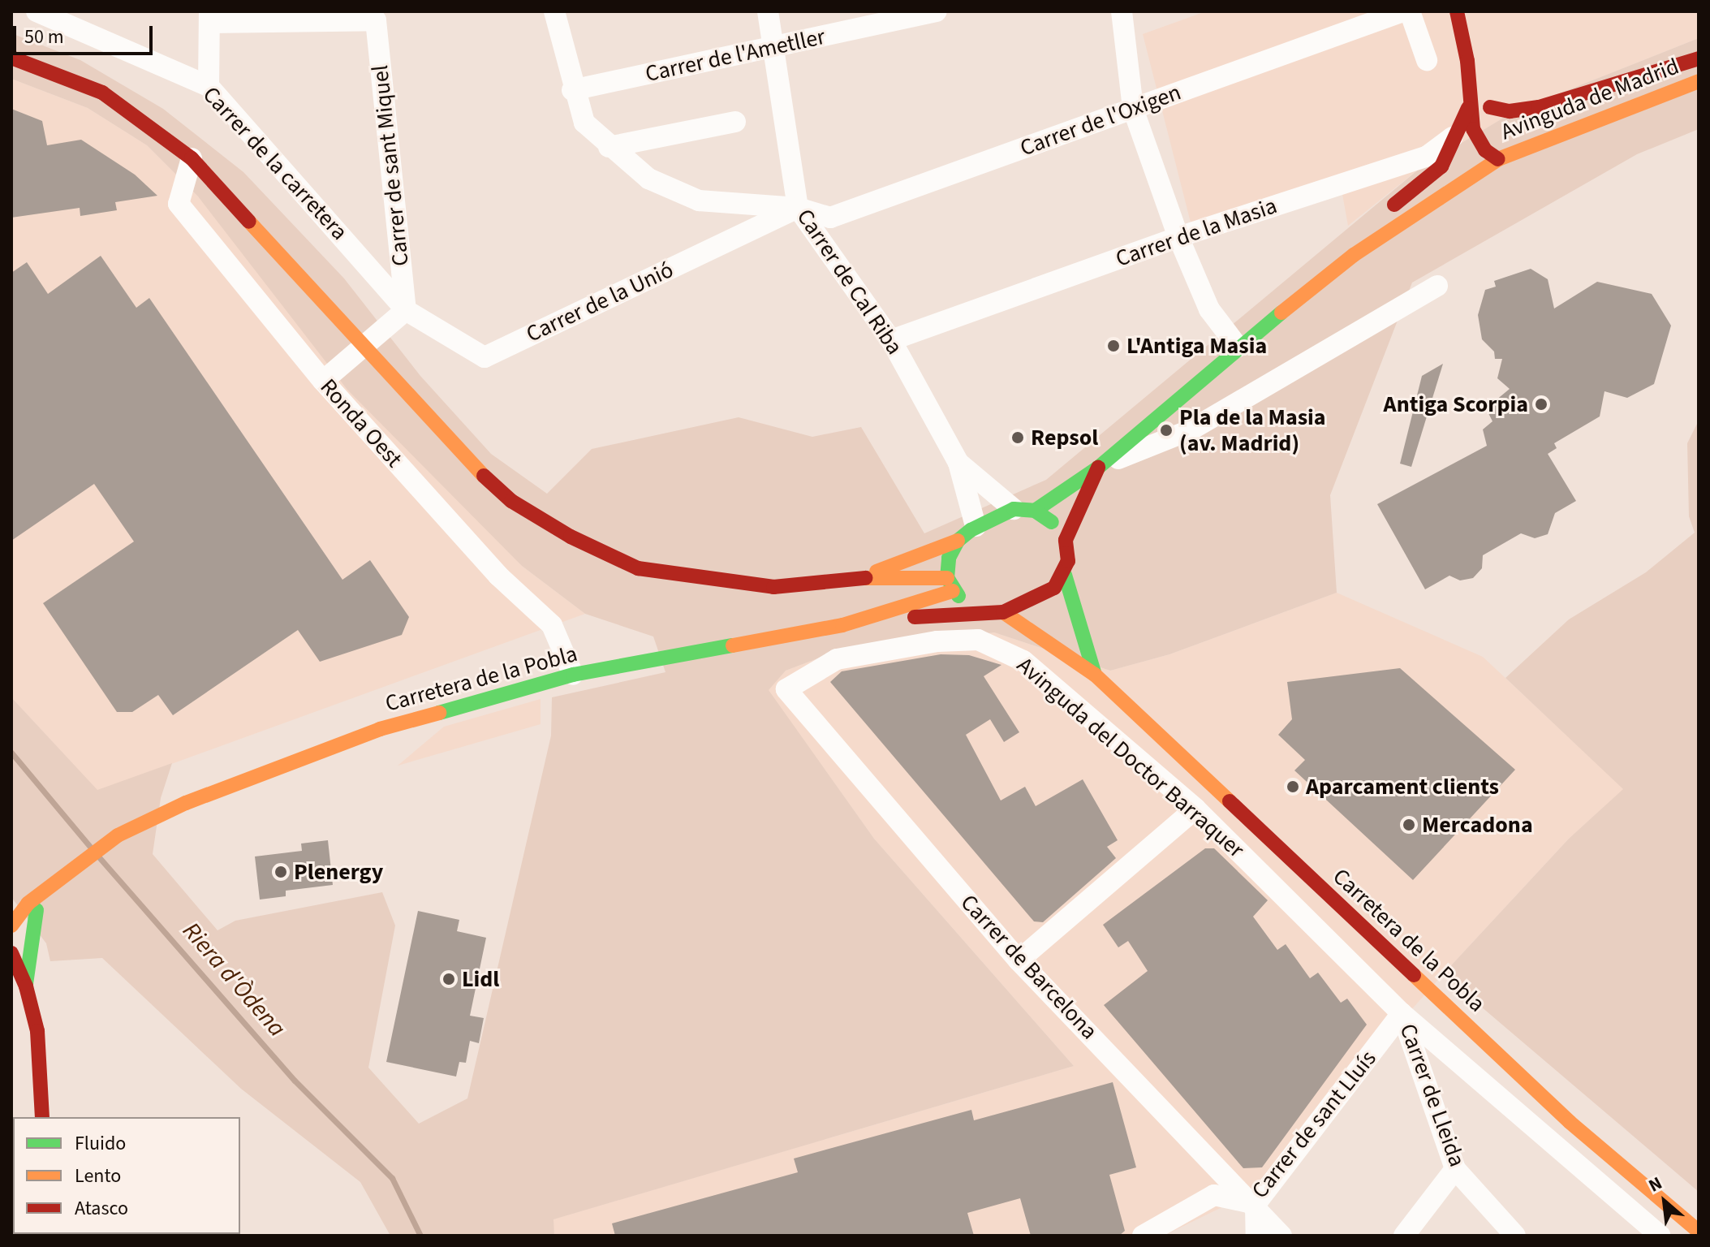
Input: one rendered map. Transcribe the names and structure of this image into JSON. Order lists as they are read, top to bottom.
{
  "streets": {
    "street": [
      "Carrer de l'Ametller",
      "Avinguda de Madrid",
      "Carrer de l'Oxigen",
      "Carrer de la carretera",
      "Carrer de sant Miquel",
      "Carrer de la Masia",
      "Carrer de Cal Riba",
      "Carrer de la Unió",
      "Ronda Oest",
      "Carretera de la Pobla",
      "Avinguda del Doctor Barraquer",
      "Carrer de Barcelona",
      "Carrer de Lleida",
      "Carrer de sant Lluís"
    ]
  },
  "crossings": [
    ["Carrer de l'Ametller", "Carrer de l'Oxigen"],
    ["Carrer de l'Ametller", "Carrer de Cal Riba"],
    ["Carrer de l'Oxigen", "Carrer de Cal Riba"],
    ["Carrer de l'Oxigen", "Carrer de la Unió"],
    ["Carrer de la carretera", "Carrer de la Unió"],
    ["Carrer de sant Miquel", "Carrer de la Unió"],
    ["Carrer de la Masia", "Carrer de Cal Riba"],
    ["Carrer de Cal Riba", "Carrer de la Unió"],
    ["Carrer de Cal Riba", "Carretera de la Pobla"],
    ["Ronda Oest", "Carretera de la Pobla"],
    ["Avinguda del Doctor Barraquer", "Carrer de Barcelona"],
    ["Avinguda del Doctor Barraquer", "Carrer de Lleida"],
    ["Avinguda del Doctor Barraquer", "Carrer de sant Lluís"],
    ["Carrer de Barcelona", "Carrer de sant Lluís"],
    ["Carrer de Lleida", "Carrer de sant Lluís"]
  ],
  "water": ["Riera d'Òdena"],
  "places": [
    "L'Antiga Masia",
    "Antiga Scorpia",
    "Pla de la Masia (av. Madrid)",
    "Repsol",
    "Aparcament clients",
    "Mercadona",
    "Plenergy",
    "Lidl"
  ],
  "legend": ["Fluido", "Lento", "Atasco"],
  "scale_bar": "50 m",
  "north": "top left"
}
